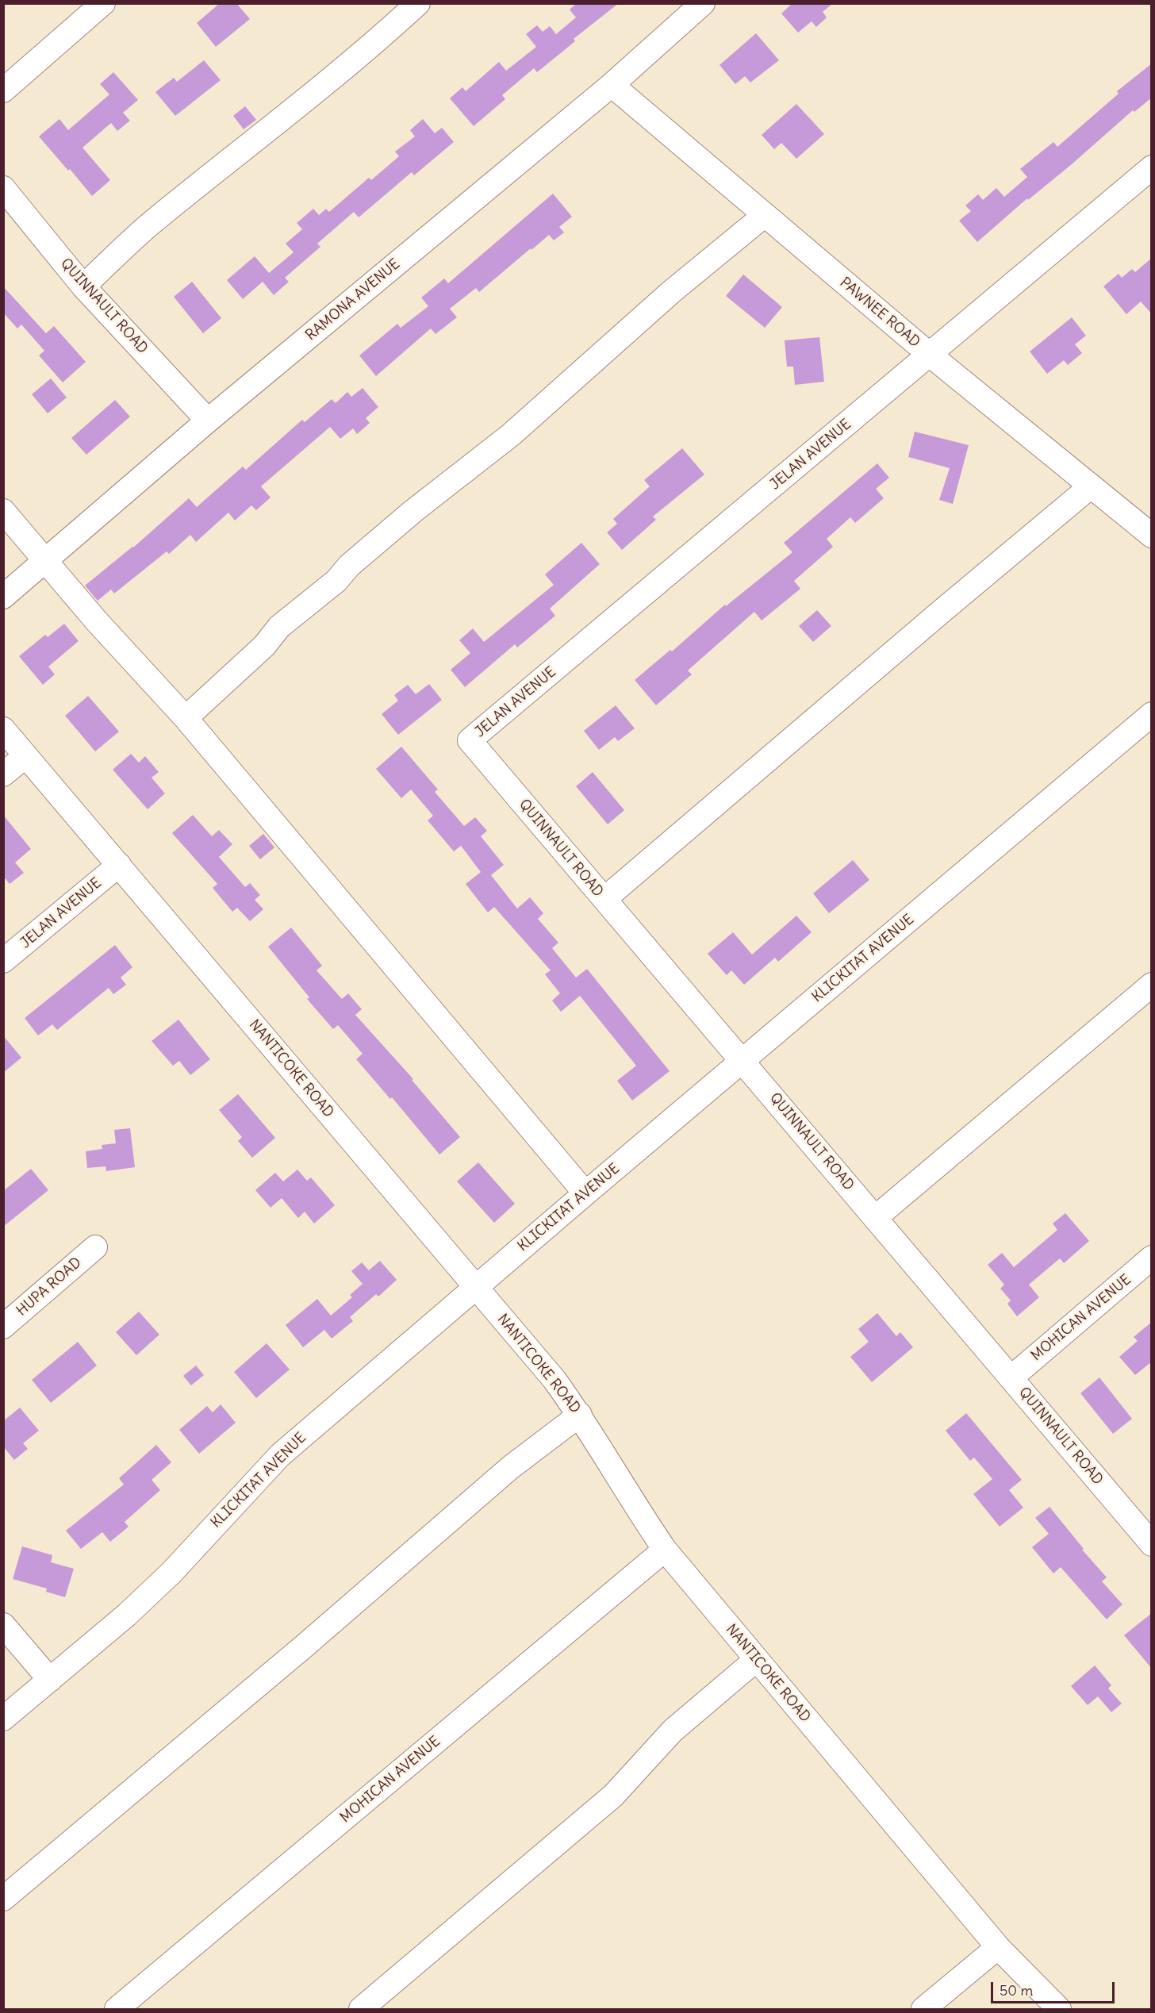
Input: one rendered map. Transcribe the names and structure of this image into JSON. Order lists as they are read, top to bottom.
{
  "streets": {
    "street": [
      "RAMONA AVENUE",
      "QUINNAULT ROAD",
      "PAWNEE ROAD",
      "JELAN AVENUE",
      "KLICKITAT AVENUE",
      "NANTICOKE ROAD",
      "HUPA ROAD",
      "MOHICAN AVENUE"
    ]
  },
  "crossings": [
    ["RAMONA AVENUE", "QUINNAULT ROAD"],
    ["RAMONA AVENUE", "PAWNEE ROAD"],
    ["QUINNAULT ROAD", "JELAN AVENUE"],
    ["QUINNAULT ROAD", "KLICKITAT AVENUE"],
    ["QUINNAULT ROAD", "MOHICAN AVENUE"],
    ["PAWNEE ROAD", "JELAN AVENUE"],
    ["JELAN AVENUE", "NANTICOKE ROAD"],
    ["KLICKITAT AVENUE", "NANTICOKE ROAD"],
    ["NANTICOKE ROAD", "MOHICAN AVENUE"]
  ],
  "scale_bar": "50 m"
}
